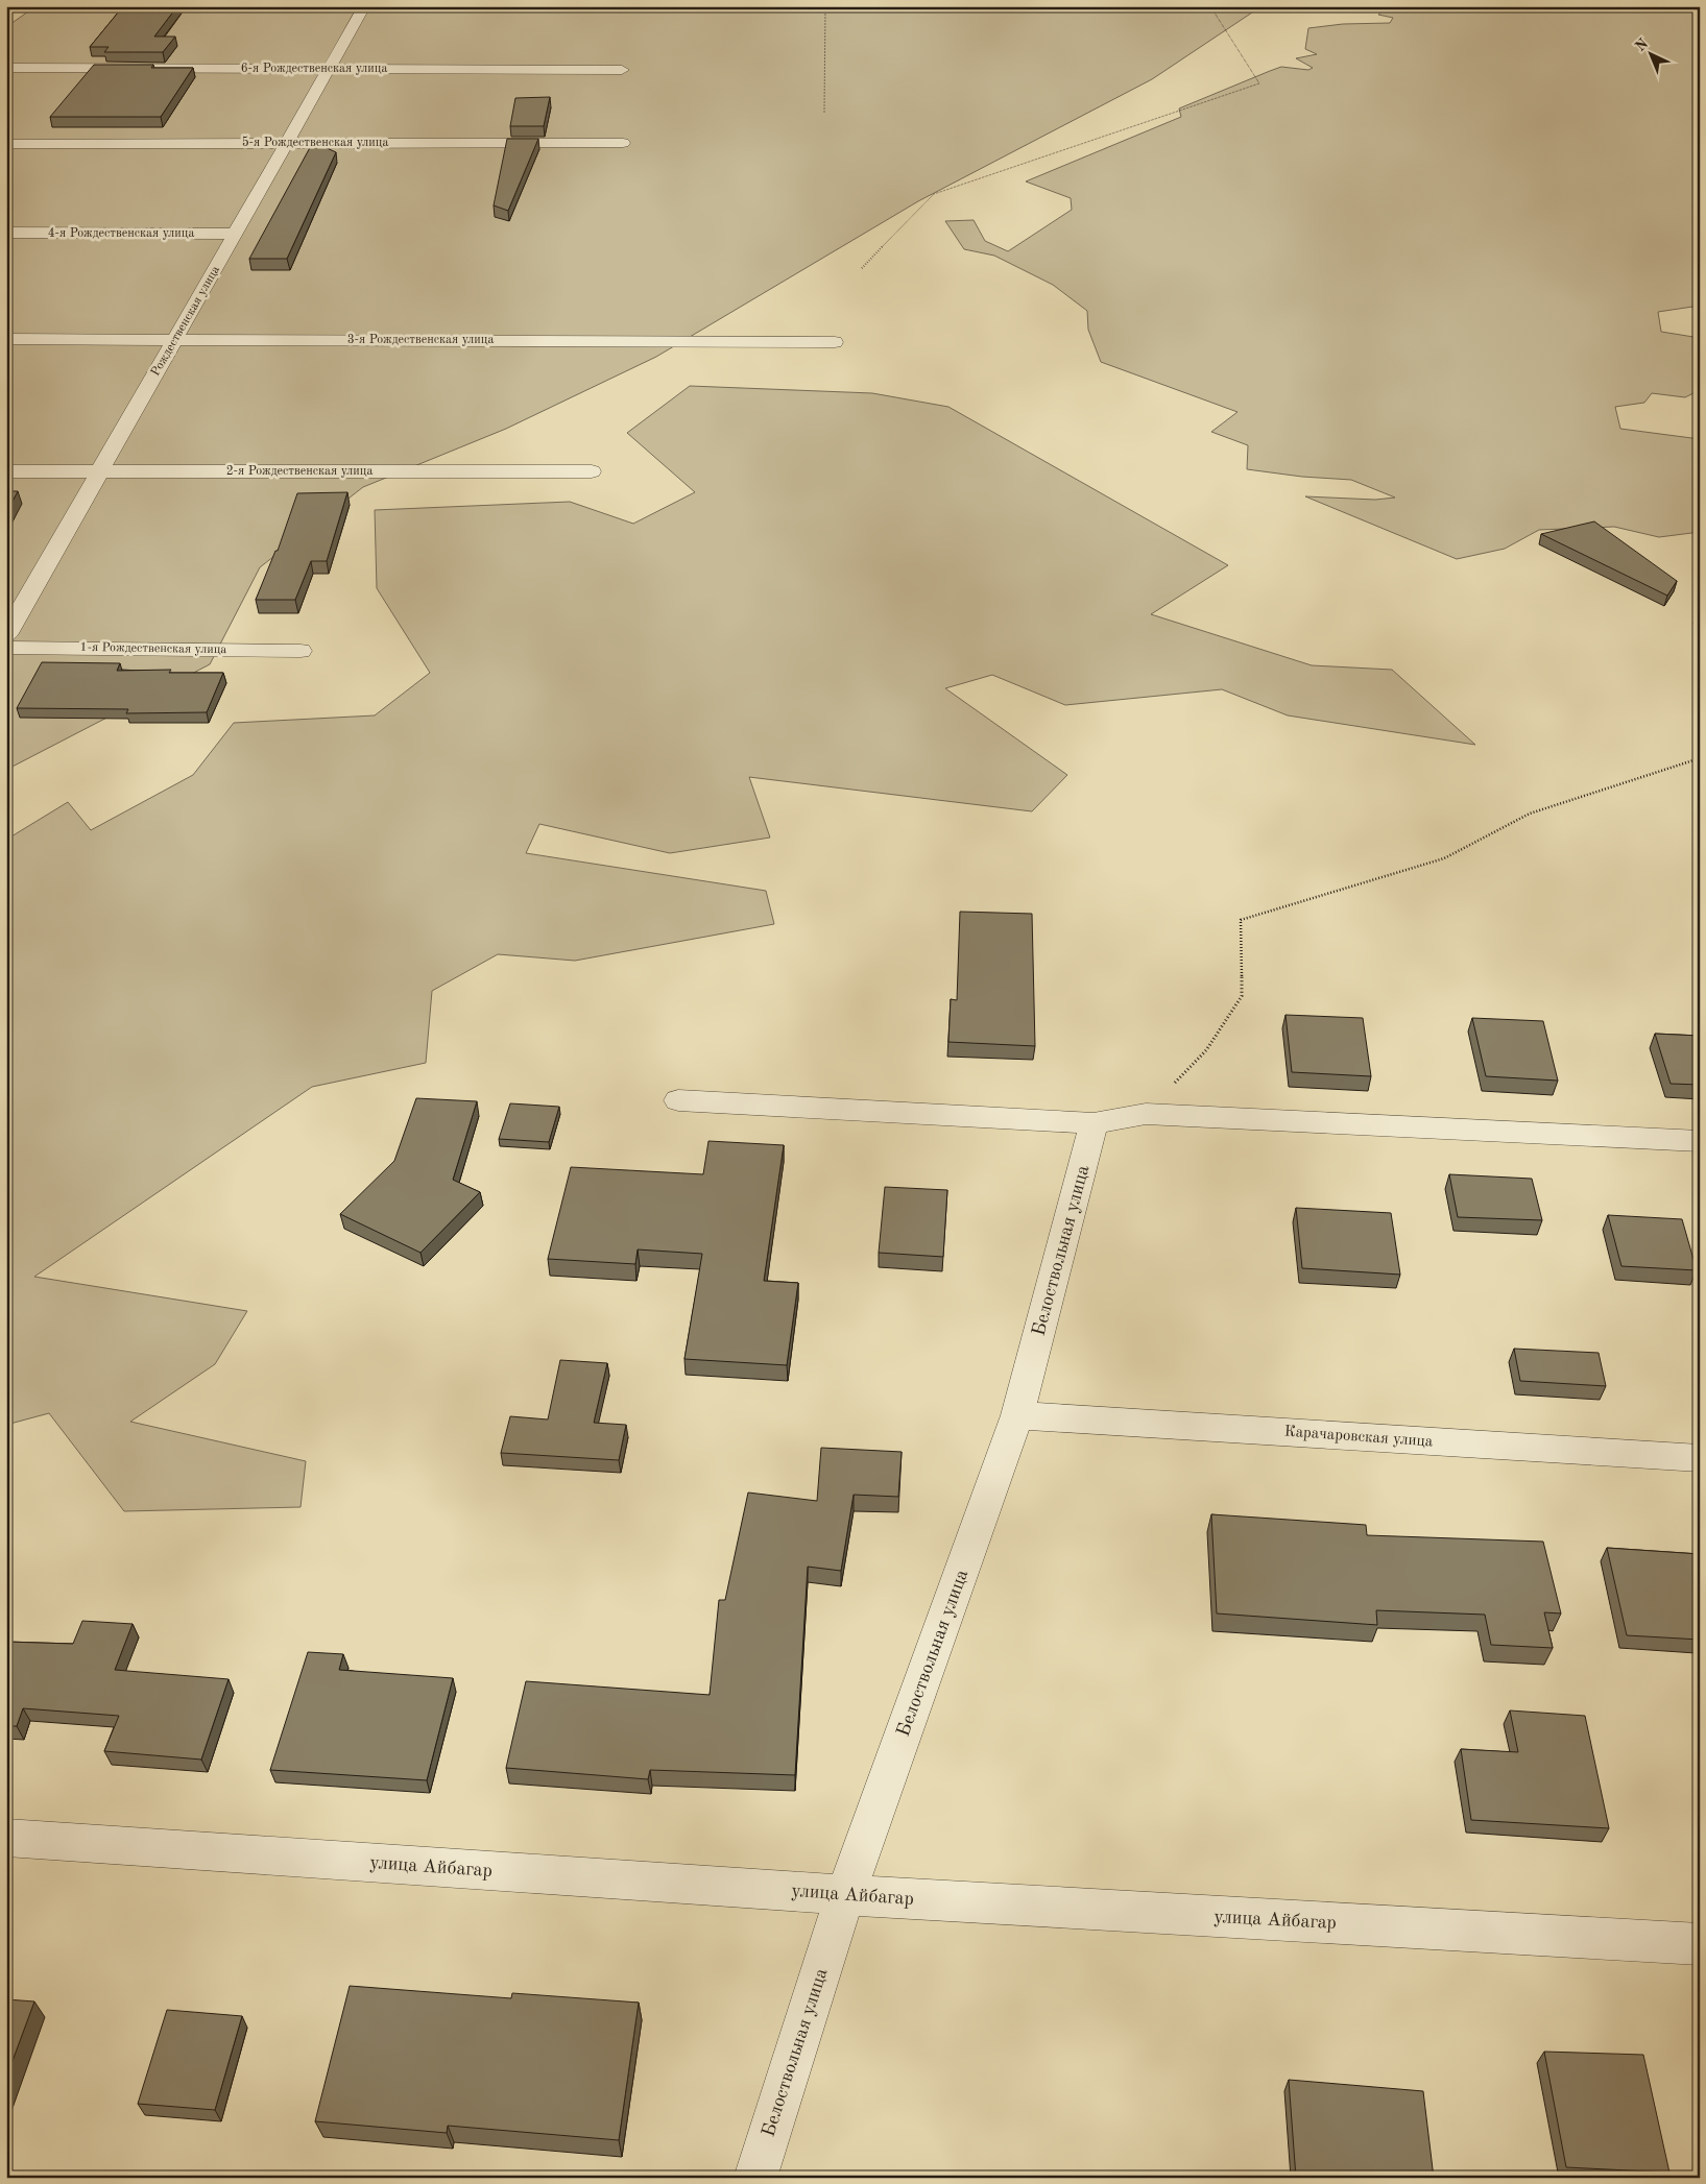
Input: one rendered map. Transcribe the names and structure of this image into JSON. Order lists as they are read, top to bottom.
{
  "streets": {
    "street": [
      "6-я Рождественская улица",
      "5-я Рождественская улица",
      "4-я Рождественская улица",
      "Рождественская улица",
      "3-я Рождественская улица",
      "2-я Рождественская улица",
      "1-я Рождественская улица",
      "Белоствольная улица",
      "Карачаровская улица",
      "улица Айбагар"
    ]
  },
  "crossings": [
    ["6-я Рождественская улица", "Рождественская улица"],
    ["5-я Рождественская улица", "Рождественская улица"],
    ["4-я Рождественская улица", "Рождественская улица"],
    ["Рождественская улица", "3-я Рождественская улица"],
    ["Рождественская улица", "2-я Рождественская улица"],
    ["Белоствольная улица", "Карачаровская улица"],
    ["Белоствольная улица", "улица Айбагар"]
  ],
  "north": "top left"
}
